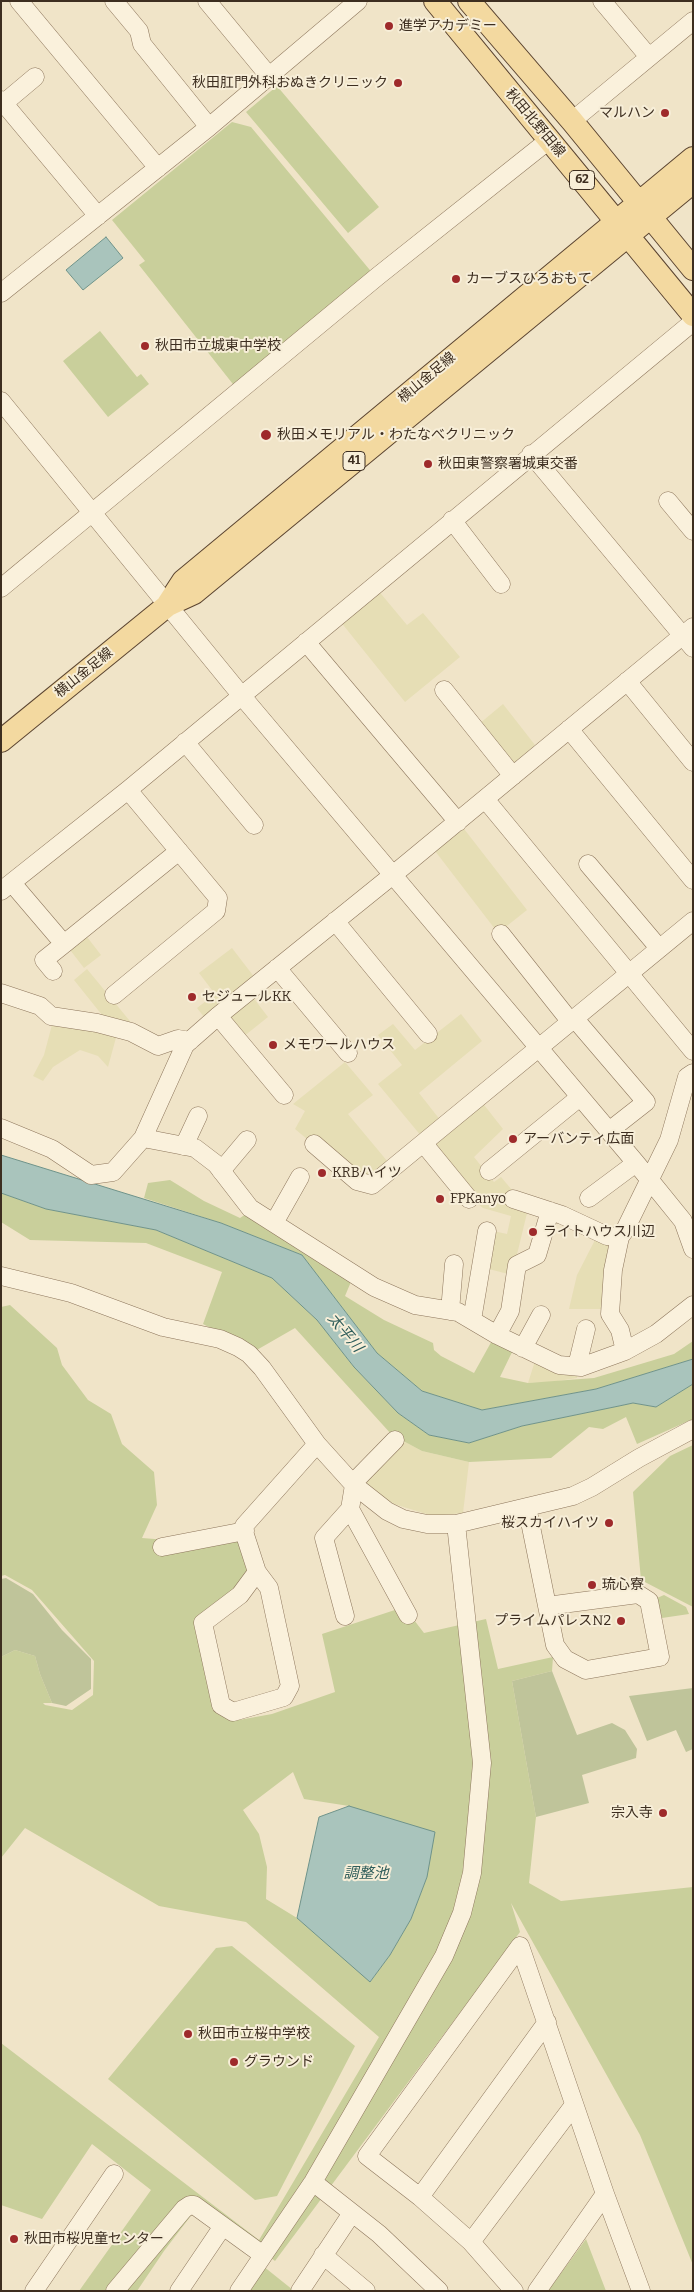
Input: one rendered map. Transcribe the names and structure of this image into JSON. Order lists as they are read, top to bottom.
{
  "streets": {
    "main road": [
      "秋田北野田線",
      "62",
      "横山金足線",
      "41"
    ]
  },
  "crossings": [
    ["秋田北野田線", "横山金足線"],
    ["62", "横山金足線"]
  ],
  "water": ["太平川", "調整池"],
  "places": [
    "進学アカデミー",
    "秋田肛門外科おぬきクリニック",
    "マルハン",
    "カーブスひろおもて",
    "秋田市立城東中学校",
    "秋田メモリアル・わたなべクリニック",
    "秋田東警察署城東交番",
    "セジュールKK",
    "メモワールハウス",
    "アーバンティ広面",
    "KRBハイツ",
    "FPKanyo",
    "ライトハウス川辺",
    "桜スカイハイツ",
    "琉心寮",
    "プライムパレスN2",
    "宗入寺",
    "秋田市立桜中学校",
    "グラウンド",
    "秋田市桜児童センター"
  ]
}
